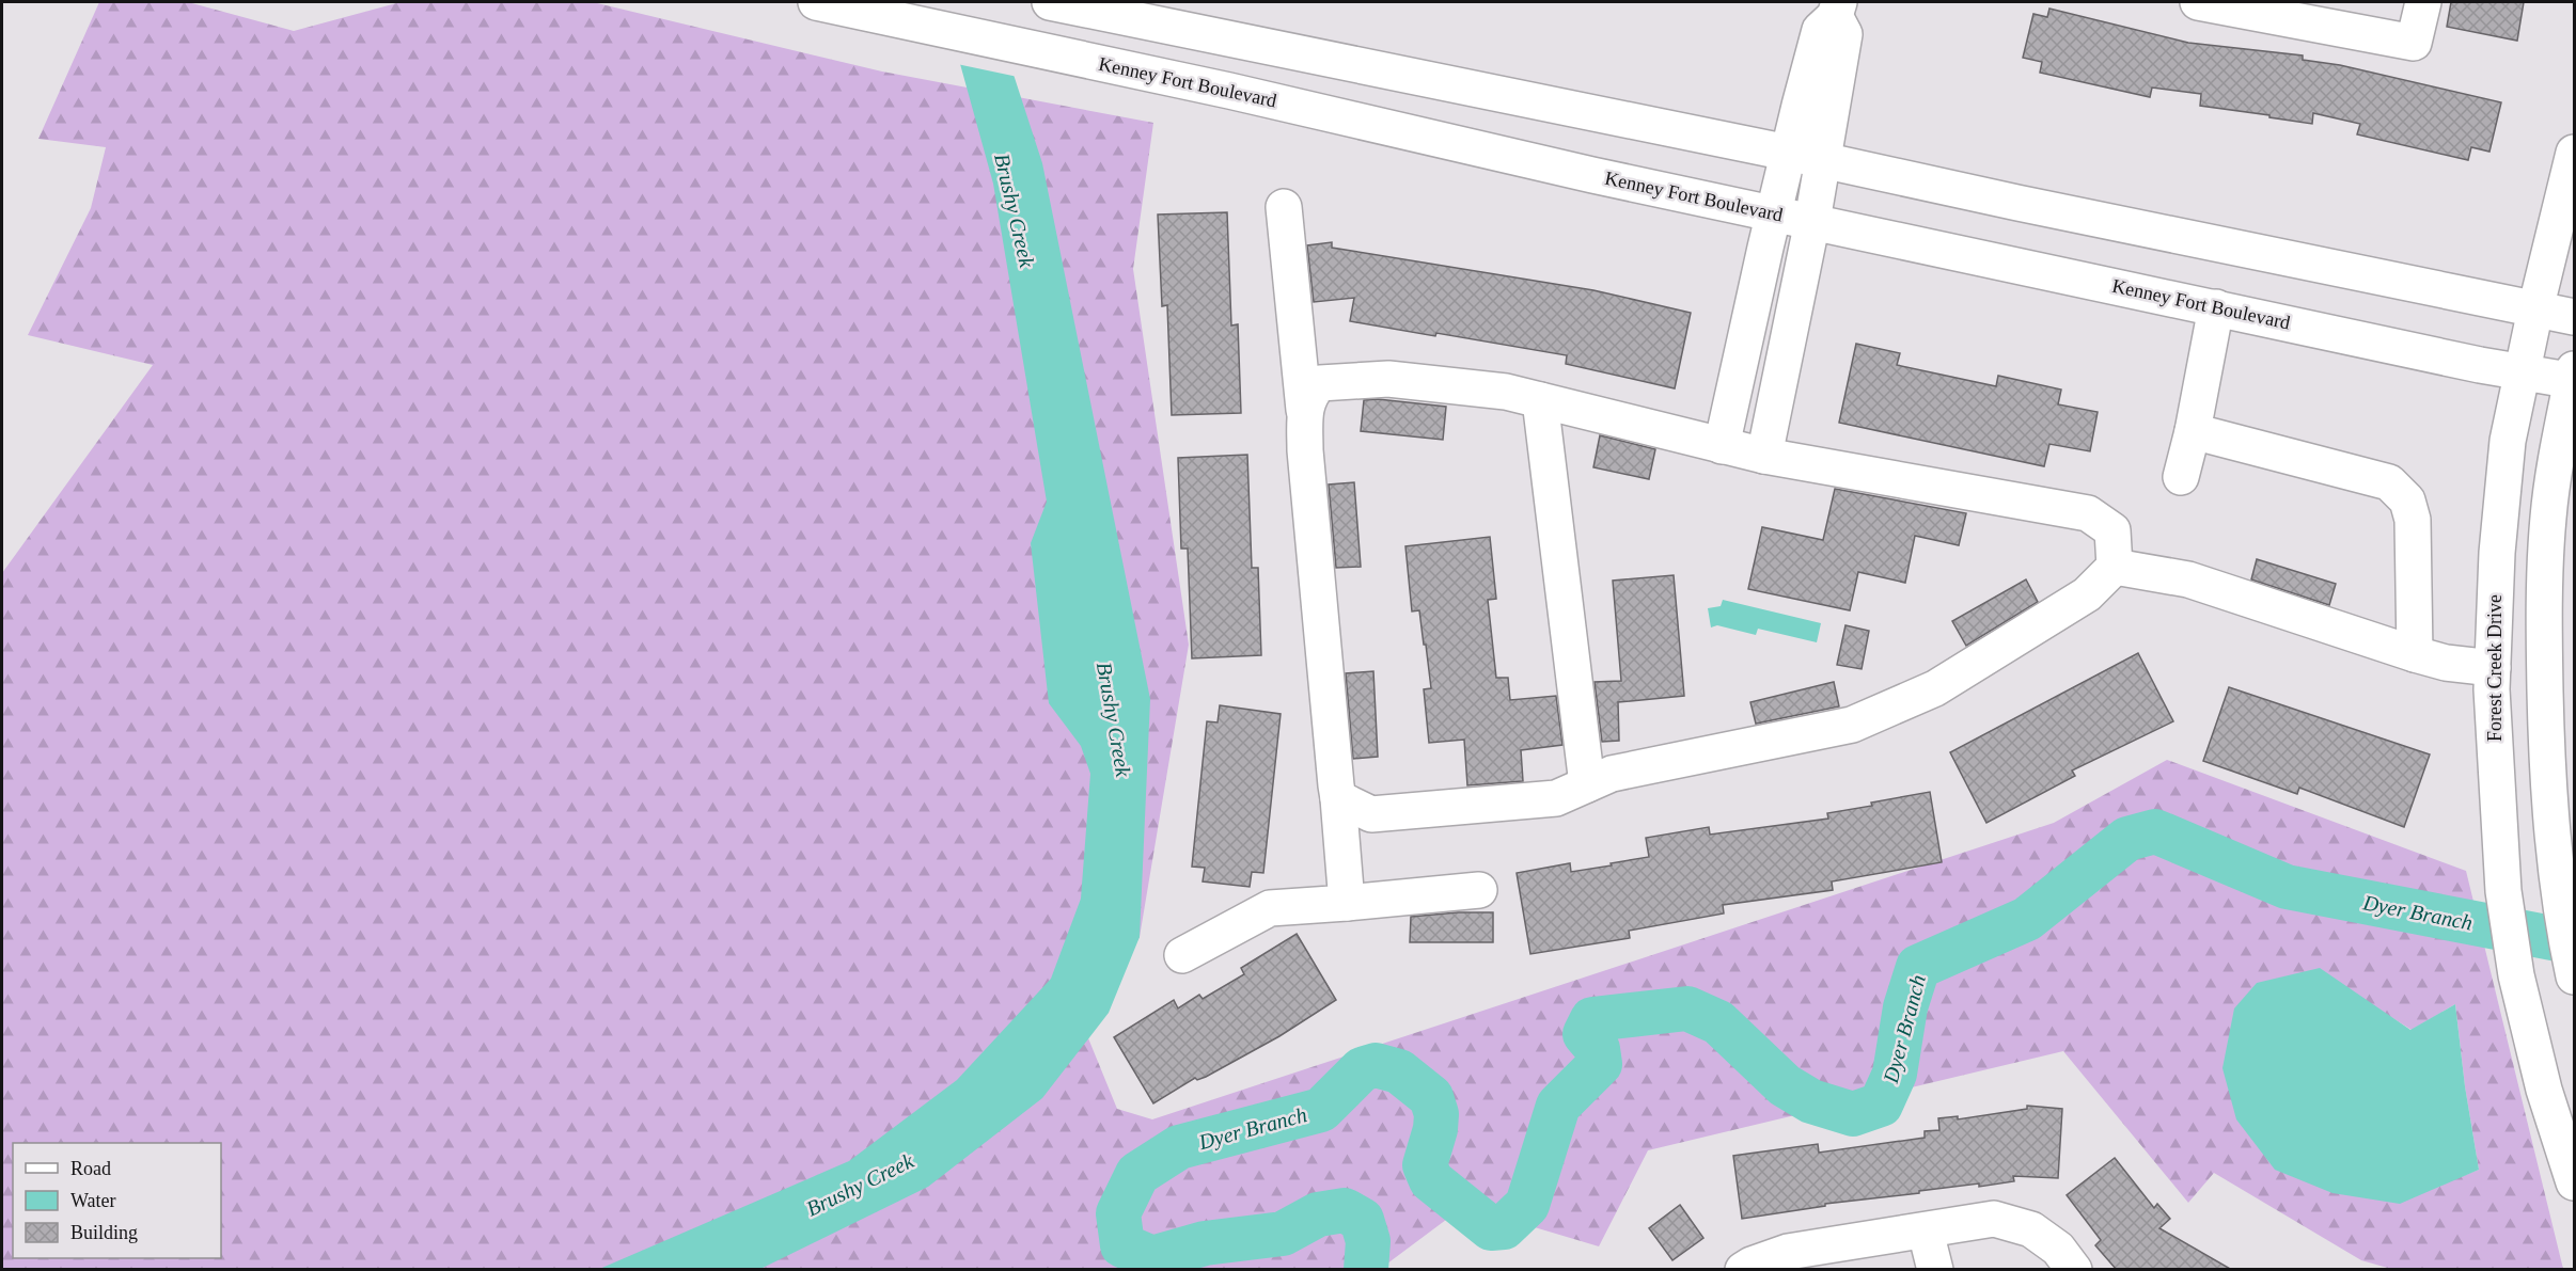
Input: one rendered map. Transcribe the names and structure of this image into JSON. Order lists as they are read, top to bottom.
{
  "streets": {
    "street": ["Kenney Fort Boulevard", "Forest Creek Drive"]
  },
  "crossings": [
    ["Kenney Fort Boulevard", "Forest Creek Drive"]
  ],
  "water": ["Brushy Creek", "Dyer Branch"],
  "legend": ["Road", "Water", "Building"]
}
